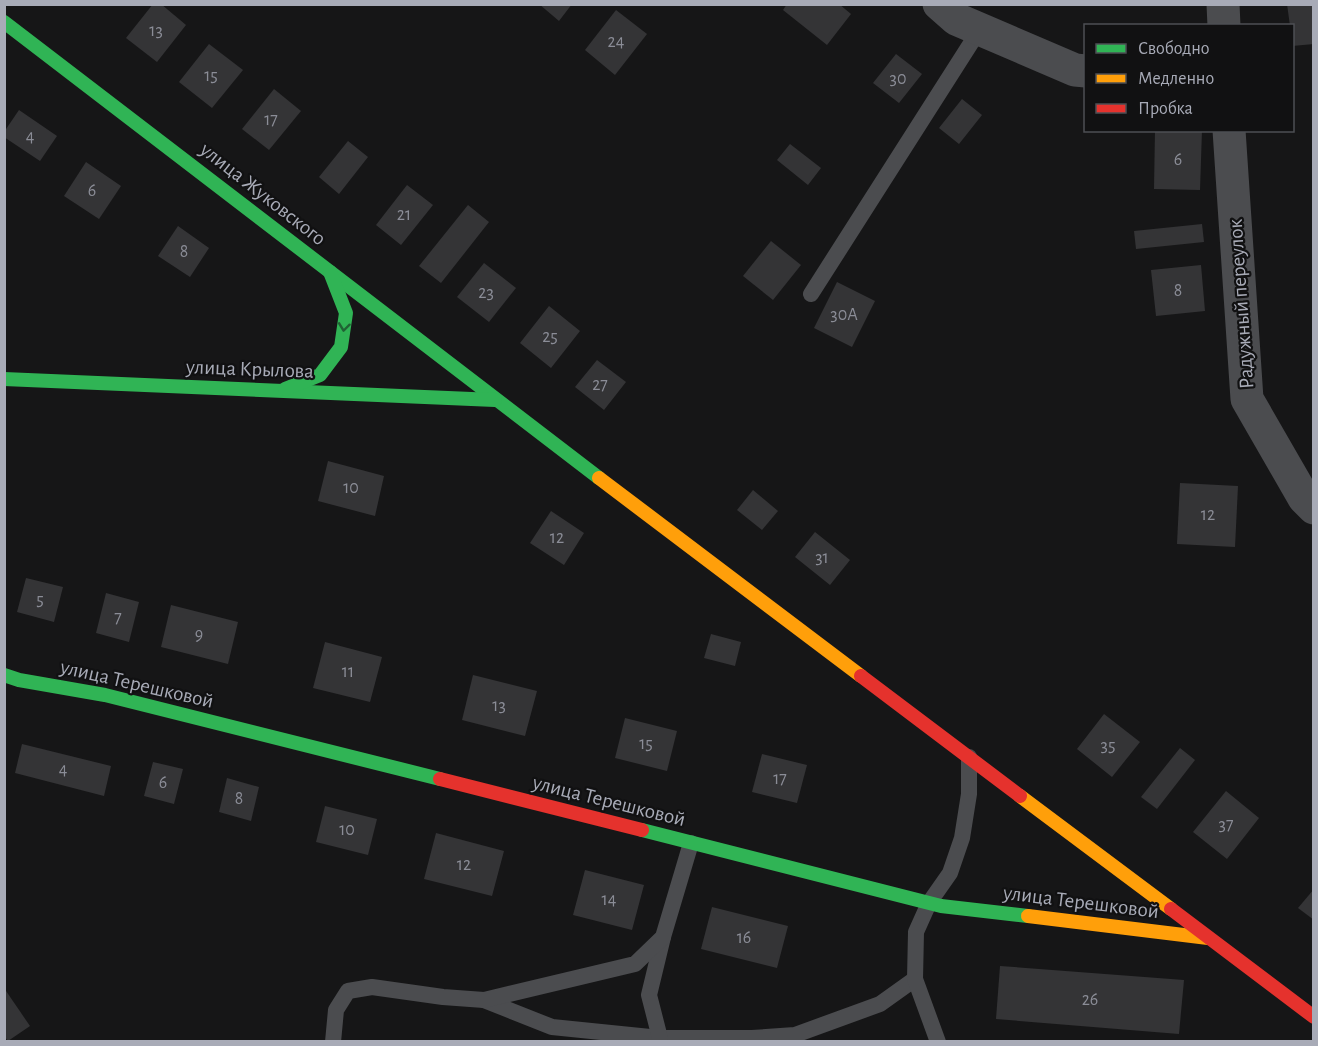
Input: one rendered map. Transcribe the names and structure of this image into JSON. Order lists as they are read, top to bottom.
{
  "streets": {
    "street": [
      "улица Жуковского",
      "Радужный переулок",
      "улица Крылова",
      "улица Терешковой"
    ]
  },
  "crossings": [
    ["улица Жуковского", "улица Крылова"],
    ["улица Жуковского", "улица Терешковой"],
    ["улица Крылова", "улица Терешковой"]
  ],
  "house_numbers": [
    "13",
    "24",
    "15",
    "30",
    "17",
    "4",
    "6",
    "6",
    "21",
    "8",
    "8",
    "23",
    "30А",
    "25",
    "27",
    "10",
    "12",
    "12",
    "31",
    "5",
    "7",
    "9",
    "11",
    "13",
    "15",
    "35",
    "4",
    "17",
    "6",
    "8",
    "37",
    "10",
    "12",
    "14",
    "16",
    "26"
  ],
  "legend": ["Свободно", "Медленно", "Пробка"]
}
